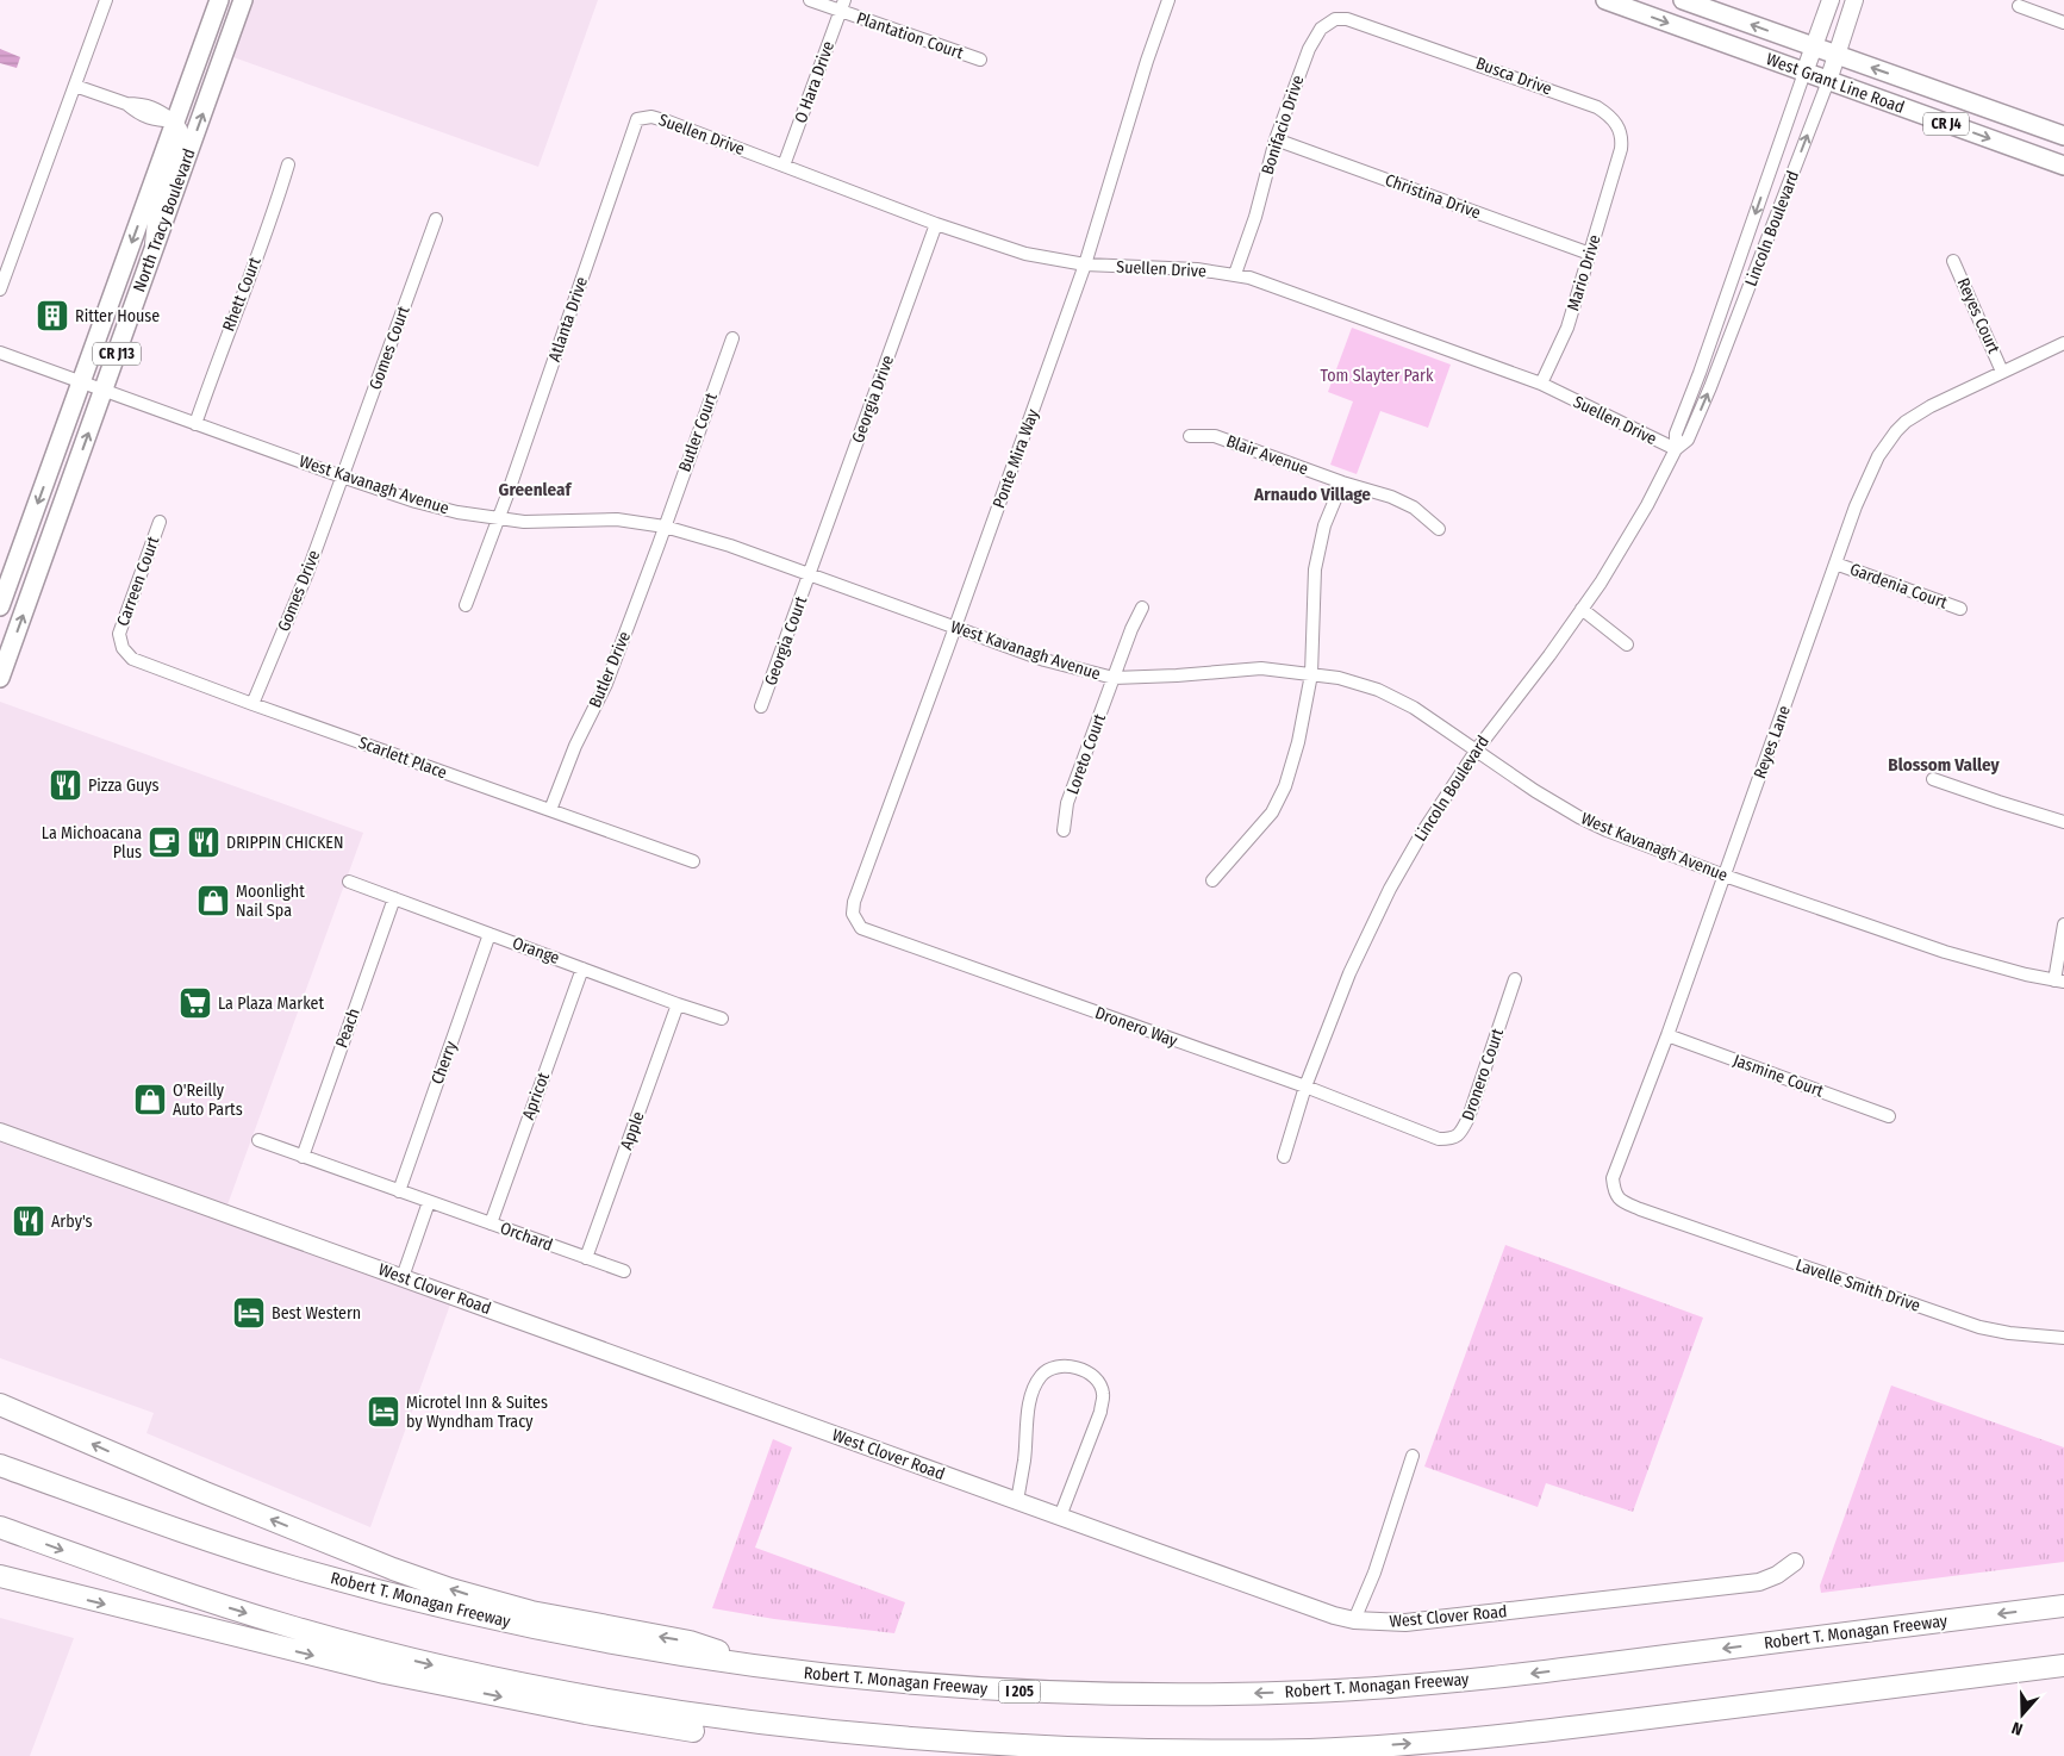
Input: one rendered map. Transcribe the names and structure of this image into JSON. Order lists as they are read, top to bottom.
{
  "streets": {
    "highway": ["Robert T. Monagan Freeway", "I 205"],
    "main road": [
      "West Grant Line Road",
      "CR J4",
      "North Tracy Boulevard",
      "CR J13"
    ],
    "street": [
      "Plantation Court",
      "Busca Drive",
      "O Hara Drive",
      "Bonifacio Drive",
      "Suellen Drive",
      "Christina Drive",
      "Lincoln Boulevard",
      "Mario Drive",
      "Rhett Court",
      "Reyes Court",
      "Atlanta Drive",
      "Gomes Court",
      "Georgia Drive",
      "Butler Court",
      "Blair Avenue",
      "Ponte Mira Way",
      "West Kavanagh Avenue",
      "Carreen Court",
      "Gardenia Court",
      "Gomes Drive",
      "Georgia Court",
      "Butler Drive",
      "Reyes Lane",
      "Loreto Court",
      "Scarlett Place",
      "Orange",
      "Dronero Way",
      "Peach",
      "Cherry",
      "Dronero Court",
      "Jasmine Court",
      "Apricot",
      "Apple",
      "Orchard",
      "Lavelle Smith Drive",
      "West Clover Road"
    ]
  },
  "crossings": [
    ["Plantation Court", "O Hara Drive"],
    ["Busca Drive", "Bonifacio Drive"],
    ["Busca Drive", "Mario Drive"],
    ["O Hara Drive", "Suellen Drive"],
    ["West Grant Line Road", "Lincoln Boulevard"],
    ["Bonifacio Drive", "Suellen Drive"],
    ["Bonifacio Drive", "Christina Drive"],
    ["Suellen Drive", "Lincoln Boulevard"],
    ["Suellen Drive", "Mario Drive"],
    ["Suellen Drive", "Atlanta Drive"],
    ["Suellen Drive", "Georgia Drive"],
    ["Suellen Drive", "Ponte Mira Way"],
    ["Christina Drive", "Mario Drive"],
    ["North Tracy Boulevard", "West Kavanagh Avenue"],
    ["Lincoln Boulevard", "West Kavanagh Avenue"],
    ["Lincoln Boulevard", "Dronero Way"],
    ["Rhett Court", "West Kavanagh Avenue"],
    ["Reyes Court", "Reyes Lane"],
    ["Atlanta Drive", "West Kavanagh Avenue"],
    ["Gomes Court", "West Kavanagh Avenue"],
    ["Gomes Court", "Gomes Drive"],
    ["Georgia Drive", "West Kavanagh Avenue"],
    ["Georgia Drive", "Georgia Court"],
    ["Butler Court", "West Kavanagh Avenue"],
    ["Butler Court", "Butler Drive"],
    ["Ponte Mira Way", "West Kavanagh Avenue"],
    ["Ponte Mira Way", "Dronero Way"],
    ["West Kavanagh Avenue", "Gomes Drive"],
    ["West Kavanagh Avenue", "Georgia Court"],
    ["West Kavanagh Avenue", "Butler Drive"],
    ["West Kavanagh Avenue", "Reyes Lane"],
    ["West Kavanagh Avenue", "Loreto Court"],
    ["Carreen Court", "Scarlett Place"],
    ["Gardenia Court", "Reyes Lane"],
    ["Gomes Drive", "Scarlett Place"],
    ["Butler Drive", "Scarlett Place"],
    ["Reyes Lane", "Jasmine Court"],
    ["Reyes Lane", "Lavelle Smith Drive"],
    ["Orange", "Peach"],
    ["Orange", "Cherry"],
    ["Orange", "Apricot"],
    ["Orange", "Apple"],
    ["Dronero Way", "Dronero Court"],
    ["Peach", "Orchard"],
    ["Cherry", "Orchard"],
    ["Apricot", "Orchard"],
    ["Apple", "Orchard"]
  ],
  "districts": ["Greenleaf", "Arnaudo Village", "Blossom Valley"],
  "parks": ["Tom Slayter Park"],
  "places": {
    "building": ["Ritter House"],
    "restaurant": ["Pizza Guys", "DRIPPIN CHICKEN", "Arby's"],
    "cafe": ["La Michoacana Plus"],
    "shop": ["Moonlight Nail Spa", "O'Reilly Auto Parts"],
    "supermarket": ["La Plaza Market"],
    "hotel": ["Best Western", "Microtel Inn & Suites by Wyndham Tracy"]
  },
  "north": "bottom"
}
